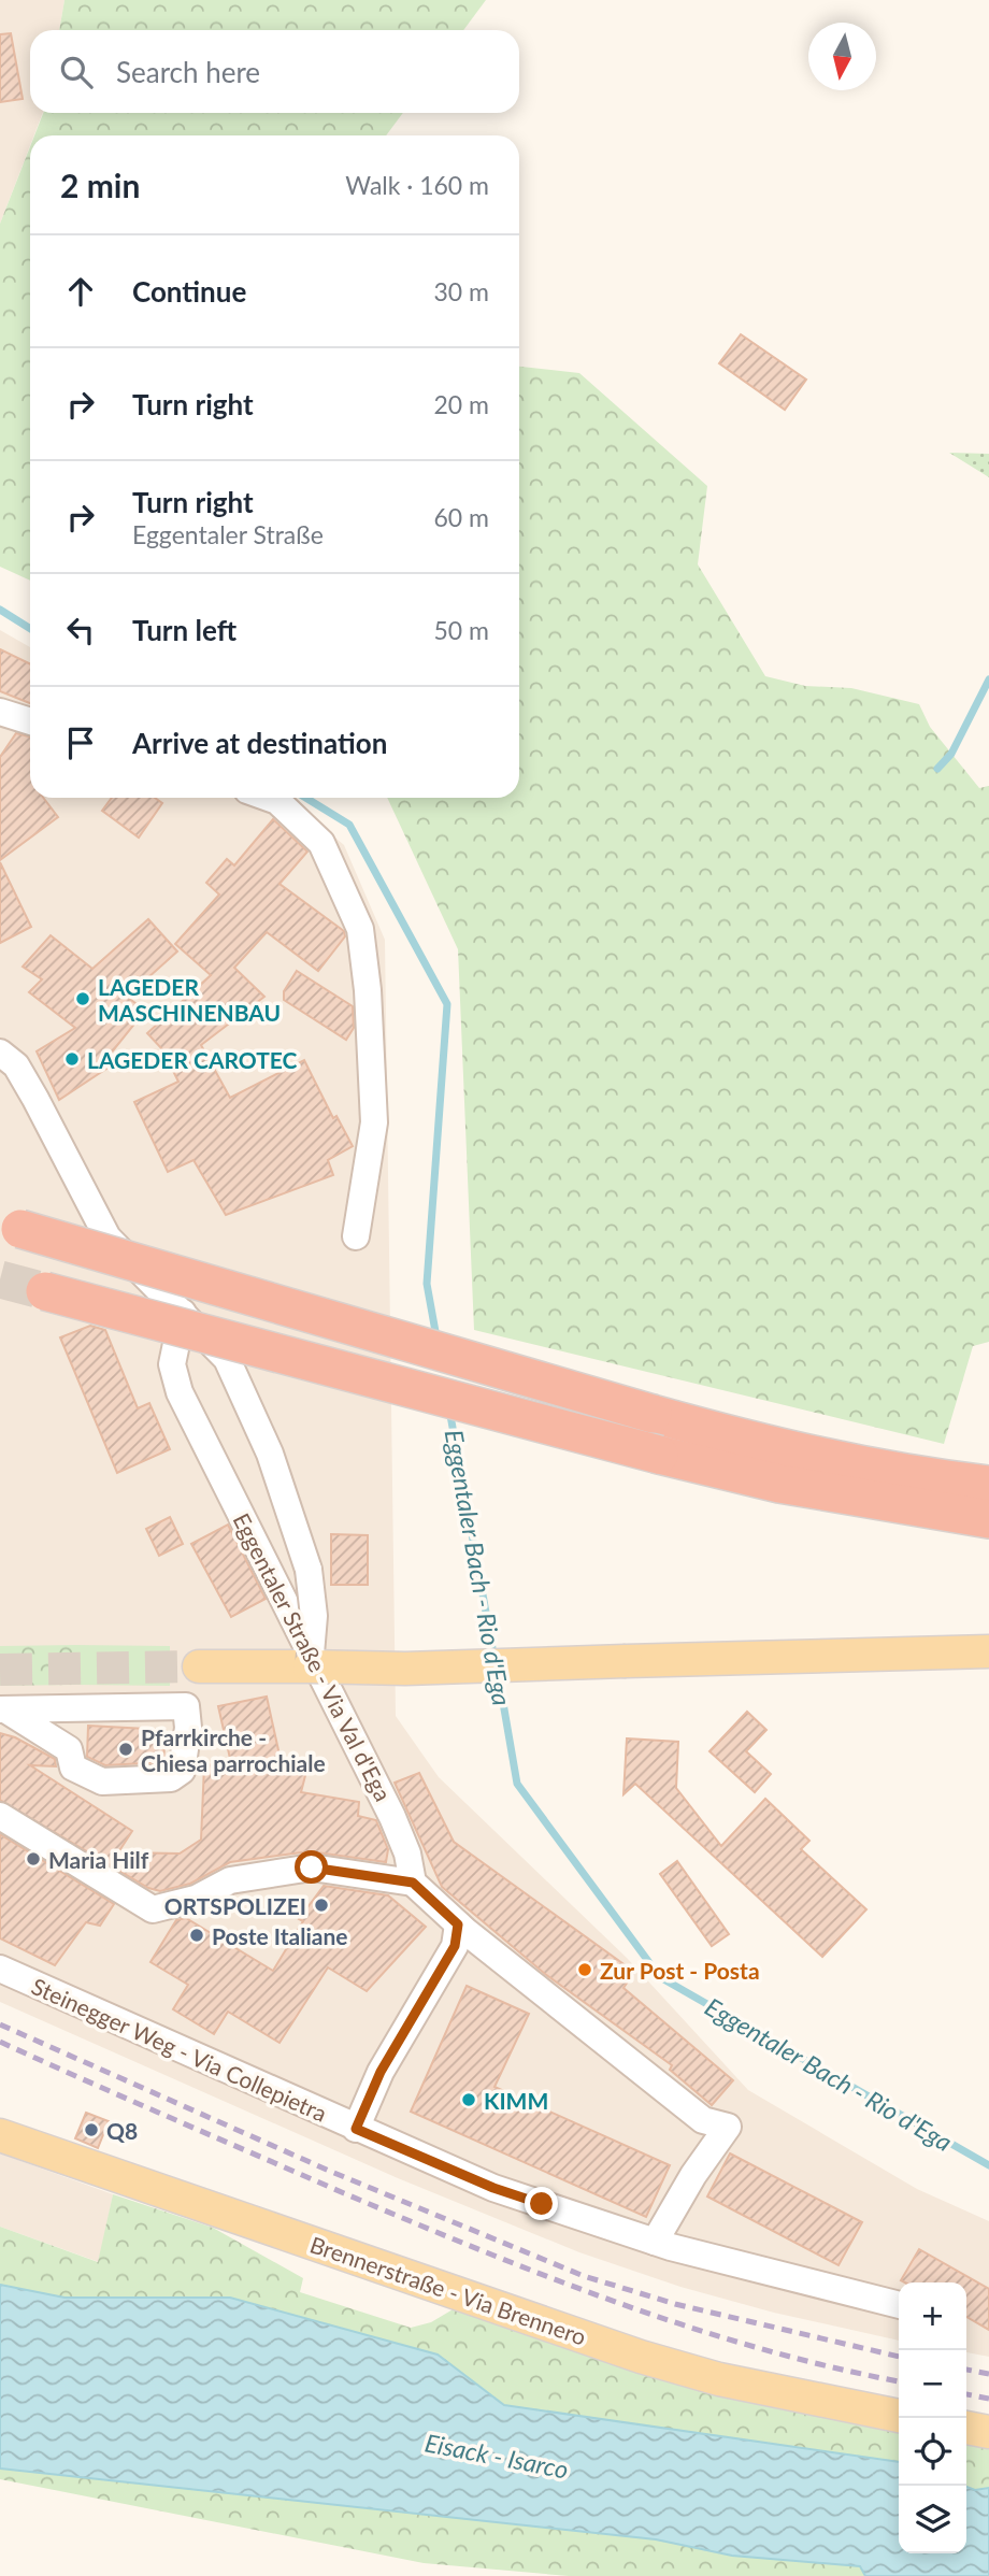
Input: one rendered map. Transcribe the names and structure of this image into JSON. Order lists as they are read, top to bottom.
{
  "streets": {
    "main road": ["Brennerstraße - Via Brennero"],
    "street": ["Eggentaler Straße - Via Val d'Ega", "Steinegger Weg - Via Collepietra"]
  },
  "water": ["Eggentaler Bach - Rio d'Ega", "Eisack - Isarco"],
  "places": [
    "LAGEDER MASCHINENBAU",
    "LAGEDER CAROTEC",
    "Pfarrkirche - Chiesa parrochiale",
    "Maria Hilf",
    "ORTSPOLIZEI",
    "Poste Italiane",
    "Zur Post - Posta",
    "KIMM",
    "Q8"
  ],
  "north": "bottom",
  "page": {
    "search": "Search here",
    "heading": ["2 min", "Walk · 160 m"],
    "list": [
      ["Continue", "30 m"],
      ["Turn right", "20 m"],
      ["Turn right", "Eggentaler Straße", "60 m"],
      ["Turn left", "50 m"],
      "Arrive at destination"
    ],
    "map_buttons": ["+", "−"]
  }
}
